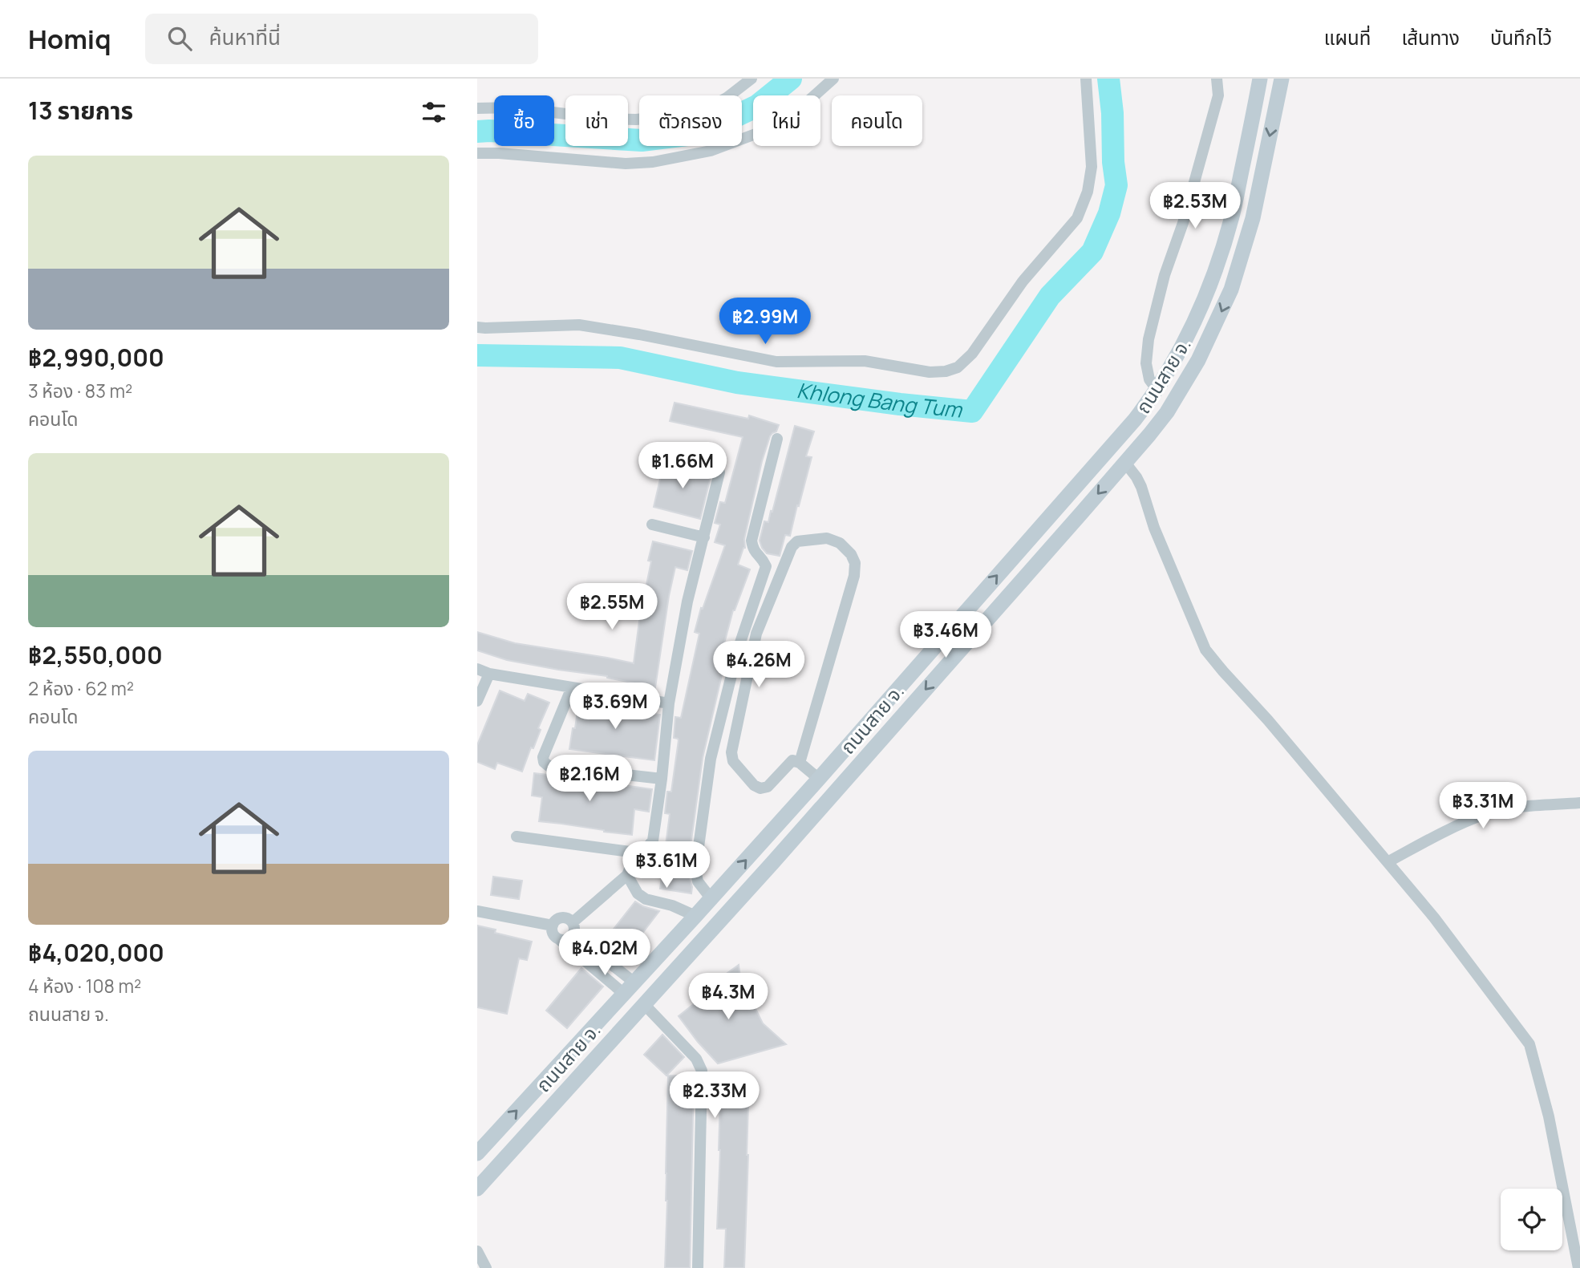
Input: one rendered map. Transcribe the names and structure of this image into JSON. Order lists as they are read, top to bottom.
{
  "streets": {
    "main road": ["ถนนสาย จ."]
  },
  "water": ["Khlong Bang Tum"],
  "page": {
    "header": "Homiq",
    "search": "ค้นหาที่นี่",
    "nav": ["แผนที่", "เส้นทาง", "บันทึกไว้"],
    "heading": "13 รายการ",
    "chip": [
      "ซื้อ",
      "เช่า",
      "ตัวกรอง",
      "ใหม่",
      "คอนโด"
    ],
    "list": [
      {
        "name": "฿2,990,000",
        "note": "3 ห้อง · 83 m² · คอนโด"
      },
      {
        "name": "฿2,550,000",
        "note": "2 ห้อง · 62 m² · คอนโด"
      },
      {
        "name": "฿4,020,000",
        "note": "4 ห้อง · 108 m² · ถนนสาย จ."
      }
    ],
    "price": [
      "฿2.53M",
      "฿2.99M",
      "฿1.66M",
      "฿2.55M",
      "฿3.46M",
      "฿4.26M",
      "฿3.69M",
      "฿2.16M",
      "฿3.31M",
      "฿3.61M",
      "฿4.02M",
      "฿4.3M",
      "฿2.33M"
    ]
  }
}
